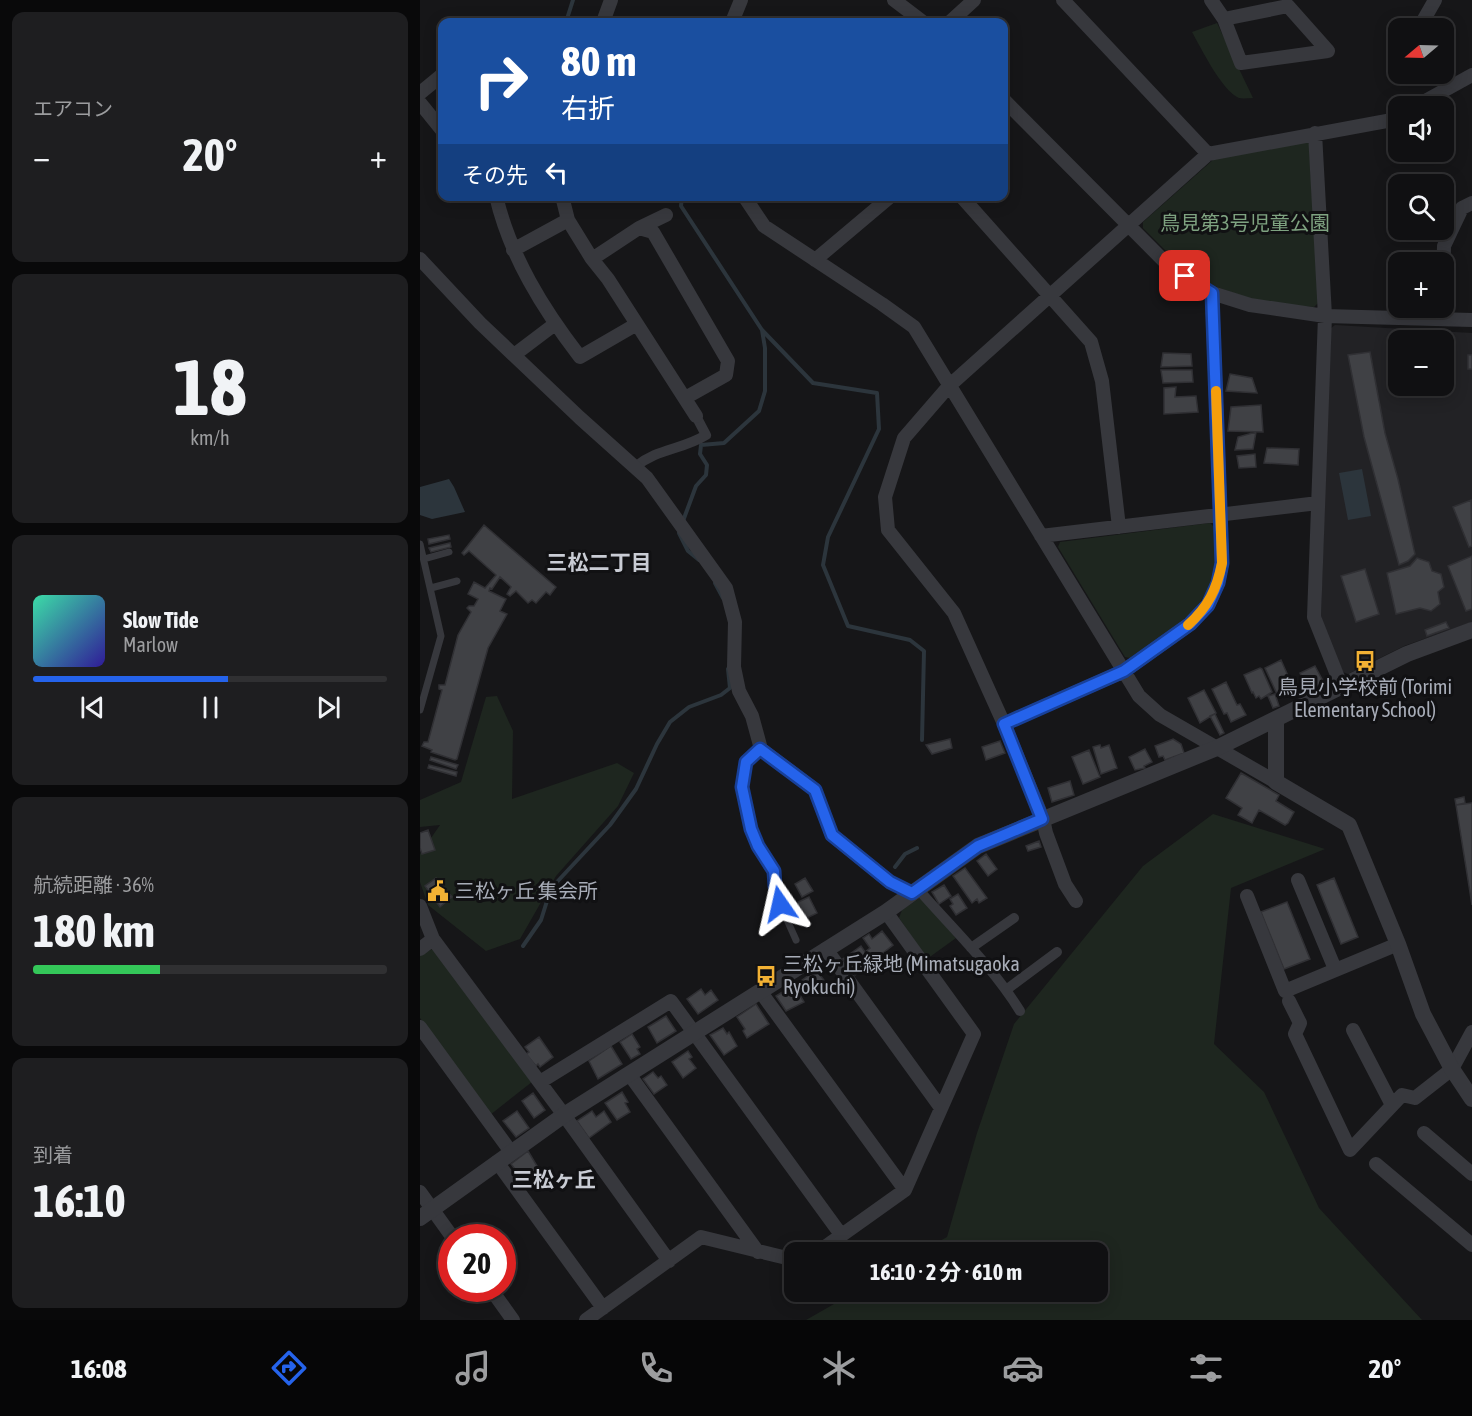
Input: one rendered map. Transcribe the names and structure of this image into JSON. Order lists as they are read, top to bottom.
{
  "districts": ["三松二丁目", "三松ヶ丘"],
  "parks": ["鳥見第3号児童公園"],
  "places": {
    "bus stop": ["鳥見小学校前 (Torimi Elementary School)", "三松ヶ丘緑地 (Mimatsugaoka Ryokuchi)"],
    "public building": ["三松ヶ丘 集会所"]
  },
  "north": "left",
  "page": {
    "tile": [
      "エアコン",
      ["18", "km/h"],
      ["航続距離 · 36%", "180 km"],
      ["到着", "16:10"]
    ],
    "map_buttons": ["+", "−"],
    "turn": ["80 m", "右折"],
    "heat": ["−", "20°", "+"],
    "then": "その先",
    "song": ["Slow Tide", "Marlow"],
    "limit": "20",
    "trip": "16:10 · 2 分 · 610 m",
    "tabs": ["16:08", "20°"]
  }
}
